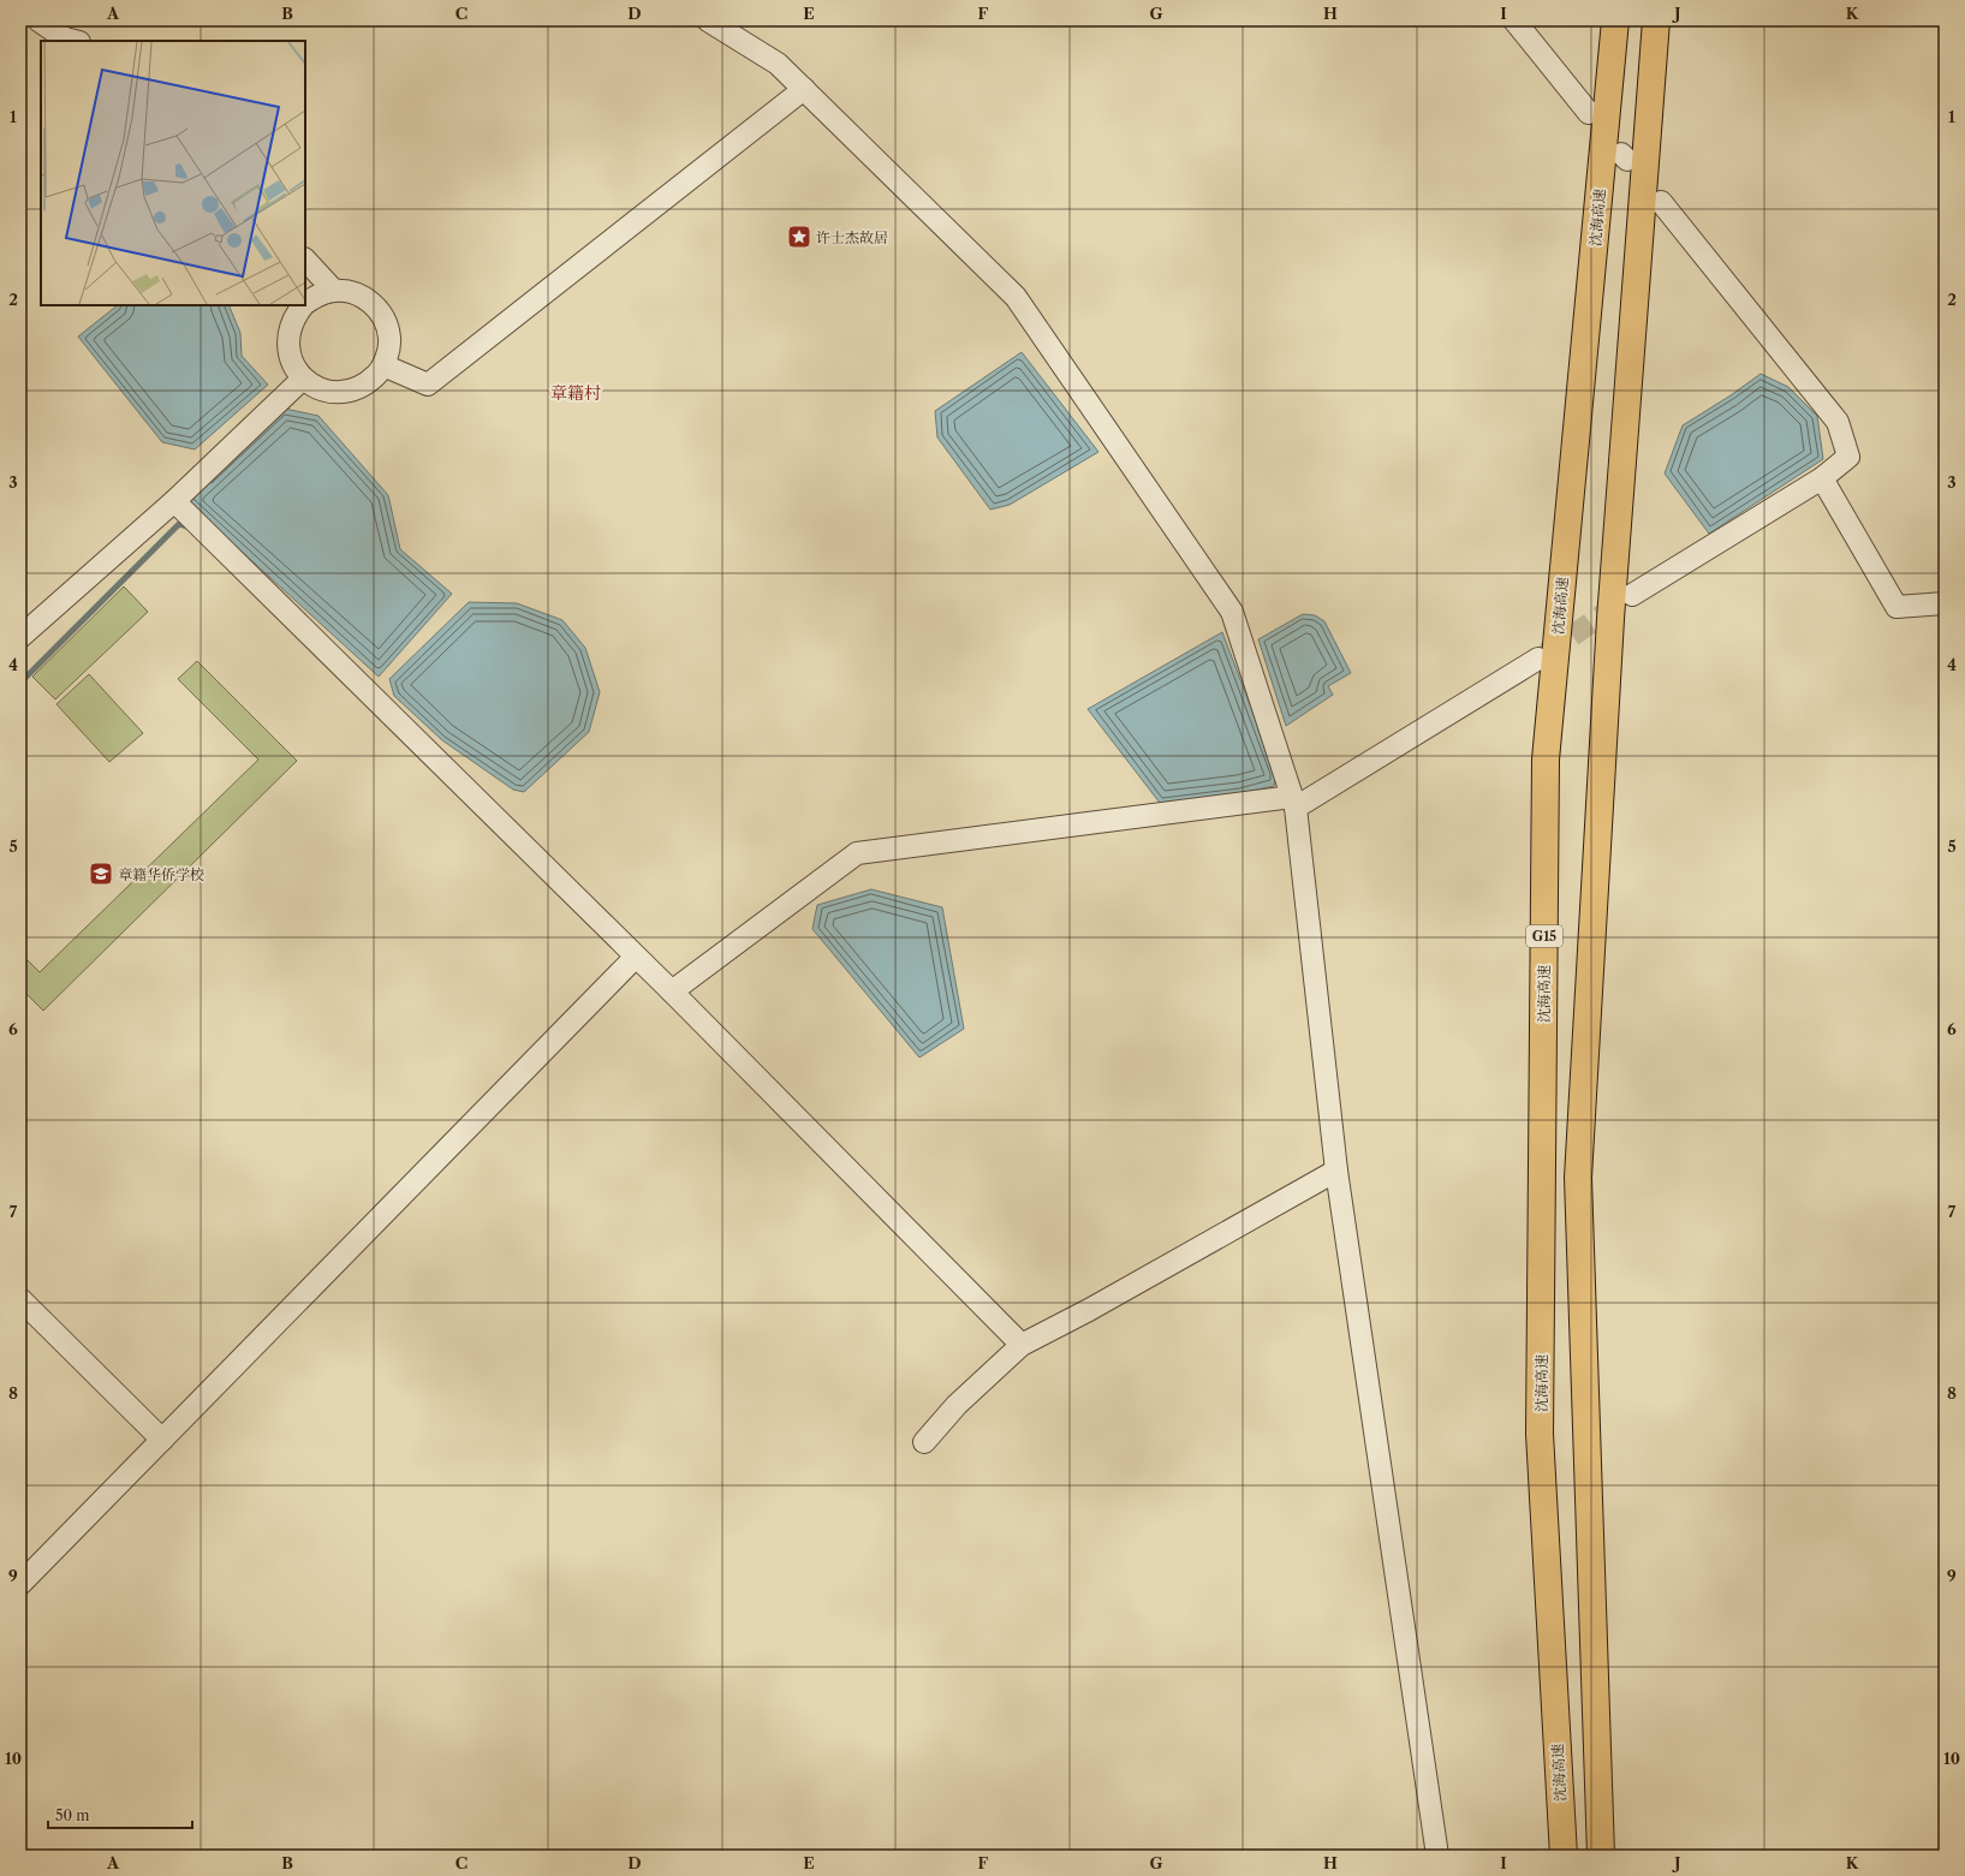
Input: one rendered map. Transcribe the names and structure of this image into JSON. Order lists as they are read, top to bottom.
{
  "streets": {
    "highway": ["沈海高速", "G15"]
  },
  "districts": ["章籍村"],
  "places": {
    "place": ["许士杰故居"],
    "school or university": ["章籍华侨学校"]
  },
  "scale_bar": "50 m",
  "grid": {
    "columns": [
      "A",
      "B",
      "C",
      "D",
      "E",
      "F",
      "G",
      "H",
      "I",
      "J",
      "K"
    ],
    "rows": [
      "1",
      "2",
      "3",
      "4",
      "5",
      "6",
      "7",
      "8",
      "9",
      "10"
    ]
  }
}
